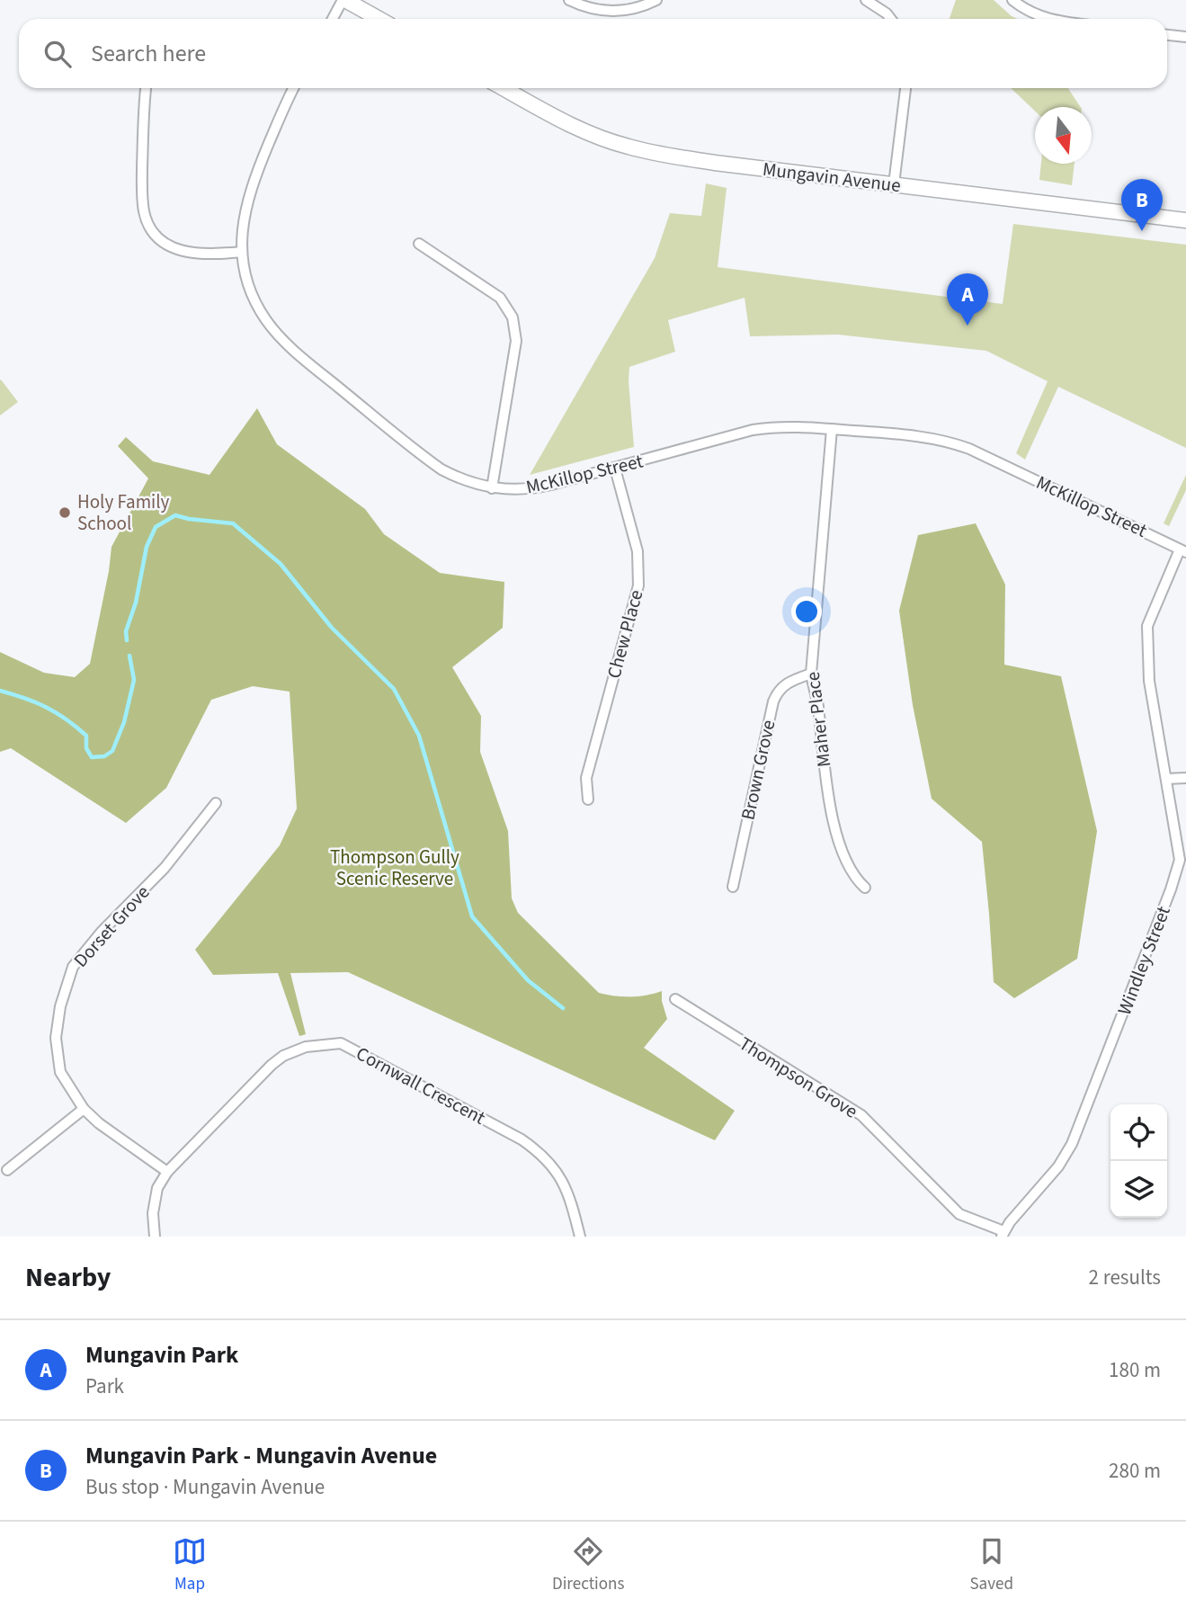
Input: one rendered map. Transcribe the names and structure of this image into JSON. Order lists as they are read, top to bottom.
{
  "streets": {
    "main road": ["Mungavin Avenue"],
    "street": [
      "McKillop Street",
      "Chew Place",
      "Maher Place",
      "Brown Grove",
      "Dorset Grove",
      "Windley Street",
      "Thompson Grove",
      "Cornwall Crescent"
    ]
  },
  "crossings": [
    ["McKillop Street", "Chew Place"],
    ["McKillop Street", "Maher Place"],
    ["McKillop Street", "Windley Street"],
    ["Maher Place", "Brown Grove"],
    ["Dorset Grove", "Cornwall Crescent"],
    ["Windley Street", "Thompson Grove"]
  ],
  "parks": ["Thompson Gully Scenic Reserve"],
  "places": ["Holy Family School"],
  "north": "bottom",
  "page": {
    "search": "Search here",
    "pins": ["B", "A"],
    "heading": ["Nearby", "2 results"],
    "list": [
      {
        "mark": "A",
        "name": "Mungavin Park",
        "note": "Park",
        "value": "180 m"
      },
      {
        "mark": "B",
        "name": "Mungavin Park - Mungavin Avenue",
        "note": "Bus stop · Mungavin Avenue",
        "value": "280 m"
      }
    ],
    "nav": ["Map", "Directions", "Saved"]
  }
}
